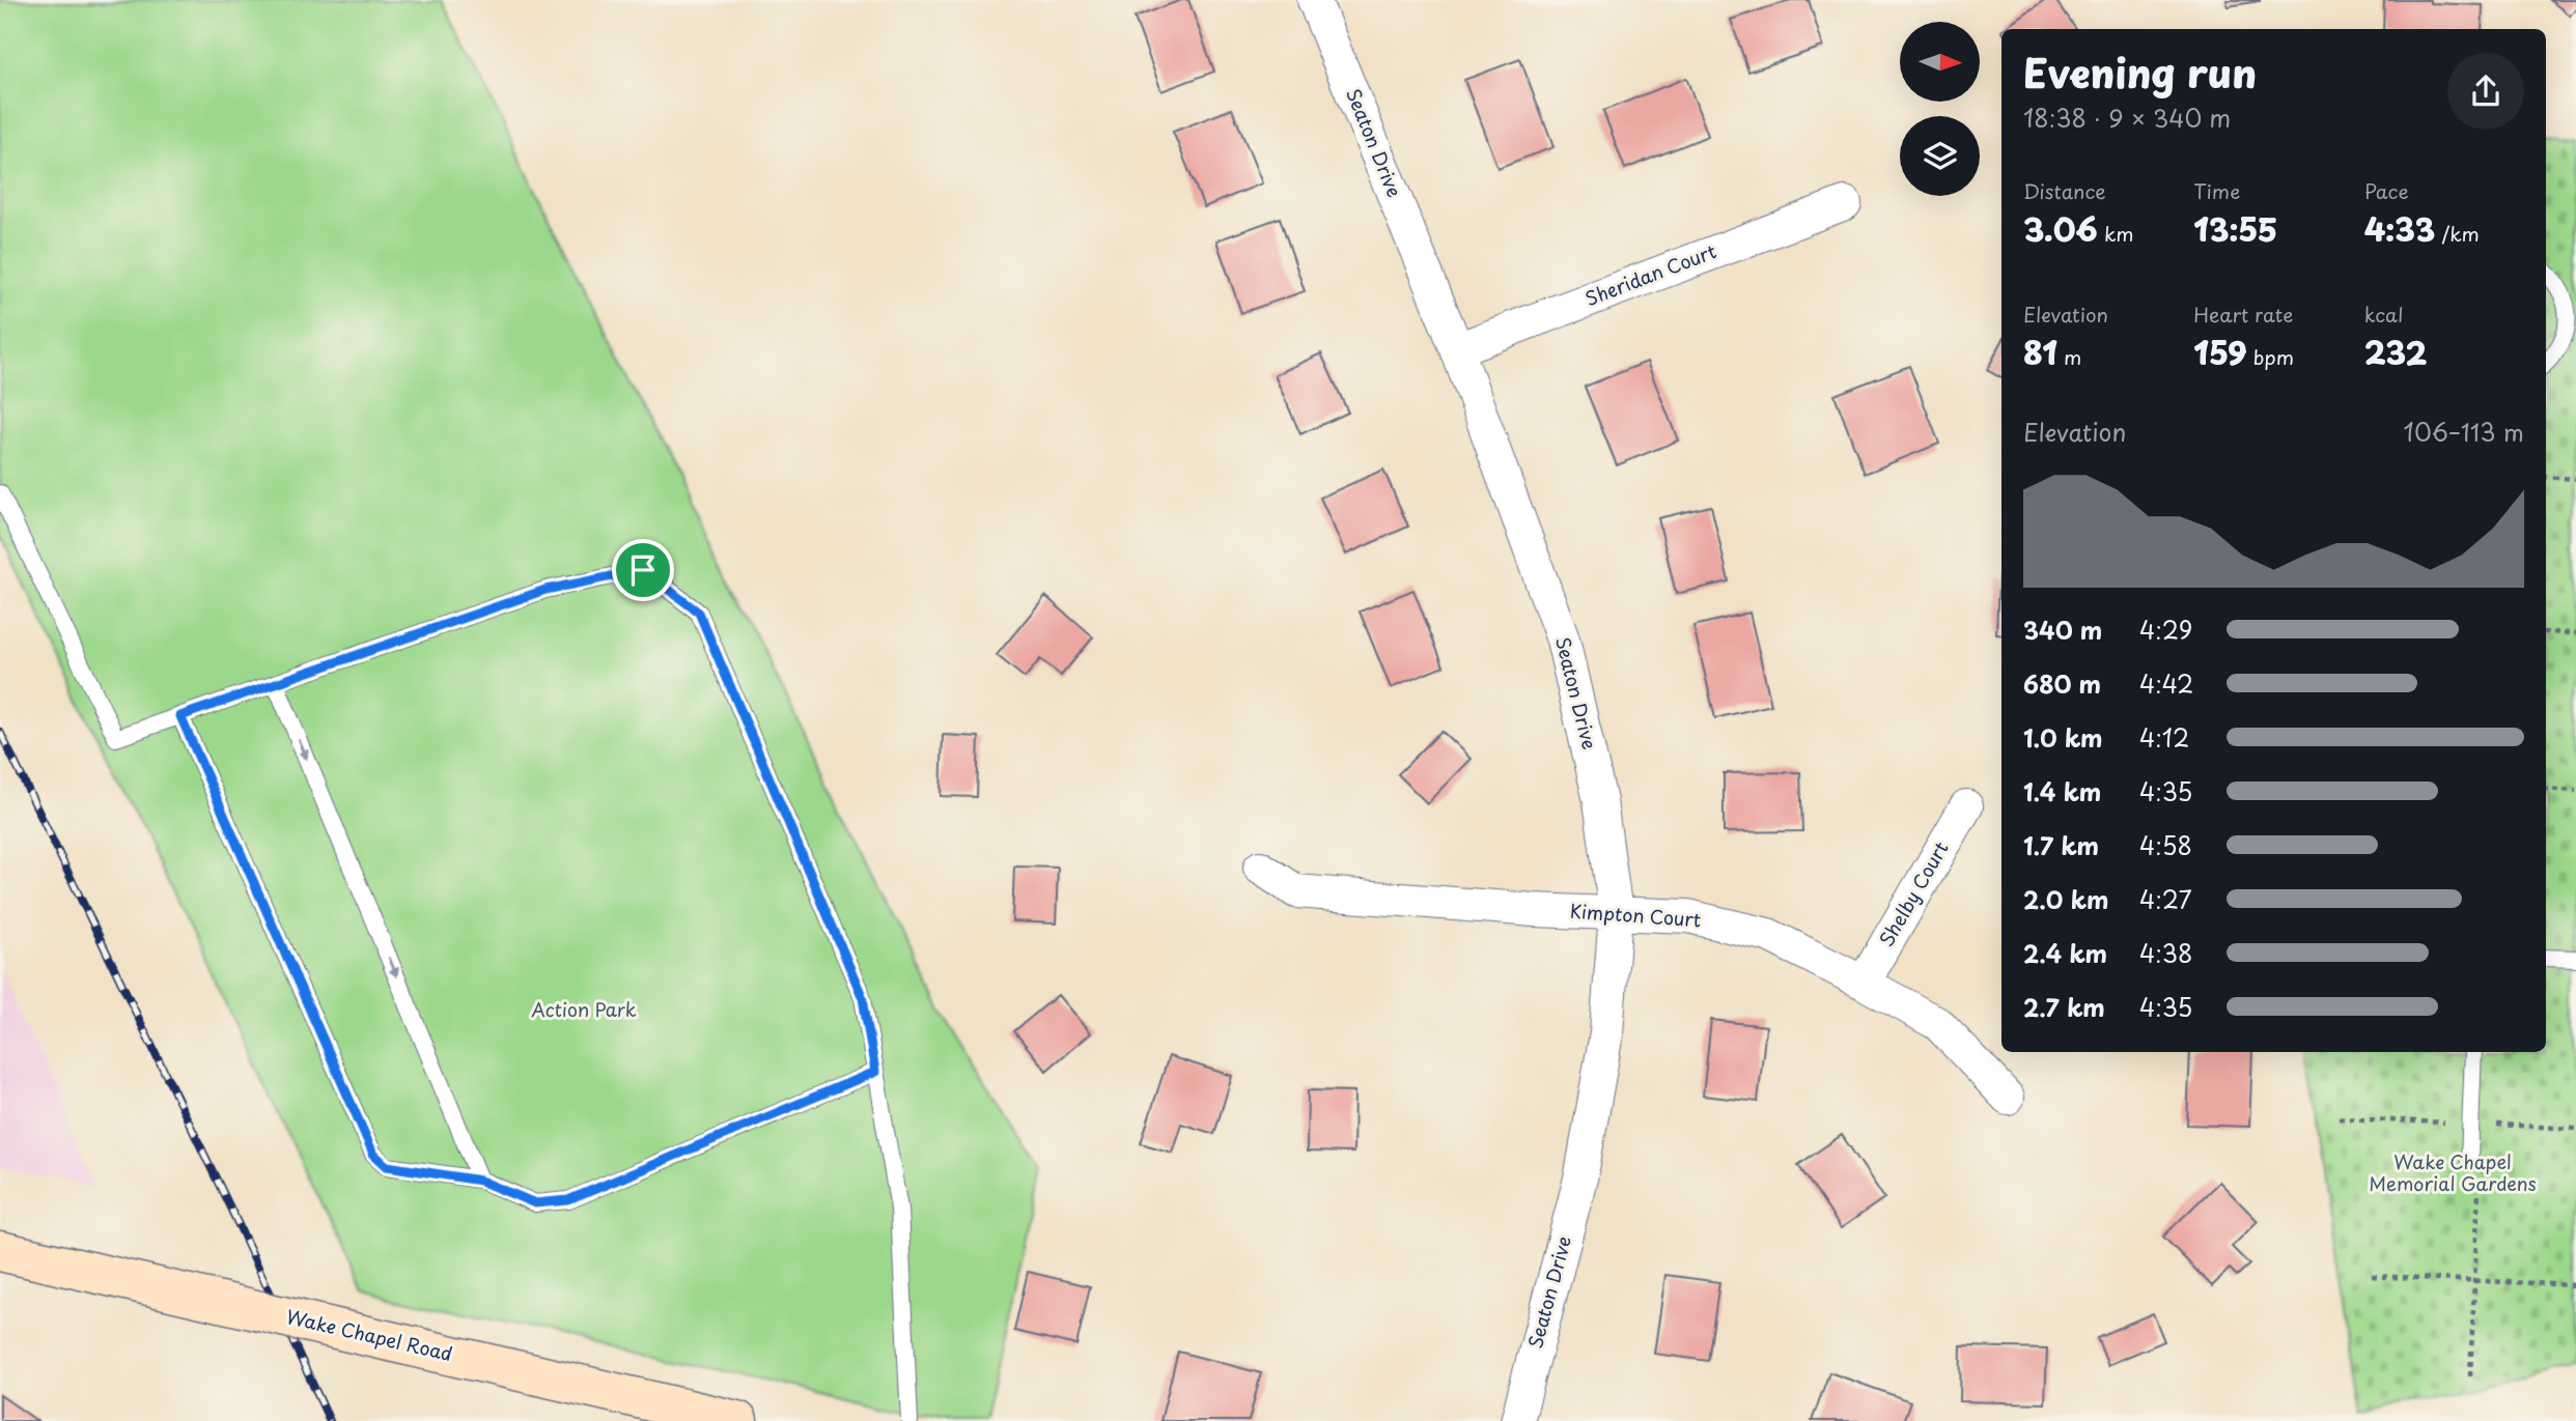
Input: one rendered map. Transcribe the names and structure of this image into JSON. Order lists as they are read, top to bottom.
{
  "streets": {
    "main road": ["Wake Chapel Road"],
    "street": [
      "Seaton Drive",
      "Sheridan Court",
      "Shelby Court",
      "Kimpton Court"
    ]
  },
  "crossings": [
    ["Seaton Drive", "Sheridan Court"],
    ["Seaton Drive", "Kimpton Court"],
    ["Shelby Court", "Kimpton Court"]
  ],
  "parks": ["Action Park", "Wake Chapel Memorial Gardens"],
  "north": "right",
  "page": {
    "heading": ["Evening run", "18:38 · 9 × 340 m"],
    "stats": [
      ["Distance", "3.06 km"],
      ["Time", "13:55"],
      ["Pace", "4:33 /km"],
      ["Elevation", "81 m"],
      ["Heart rate", "159 bpm"],
      ["kcal", "232"]
    ],
    "chart": ["Elevation", "106–113 m"],
    "list": [
      {
        "name": "340 m",
        "note": "4:29"
      },
      {
        "name": "680 m",
        "note": "4:42"
      },
      {
        "name": "1.0 km",
        "note": "4:12"
      },
      {
        "name": "1.4 km",
        "note": "4:35"
      },
      {
        "name": "1.7 km",
        "note": "4:58"
      },
      {
        "name": "2.0 km",
        "note": "4:27"
      },
      {
        "name": "2.4 km",
        "note": "4:38"
      },
      {
        "name": "2.7 km",
        "note": "4:35"
      }
    ]
  }
}
